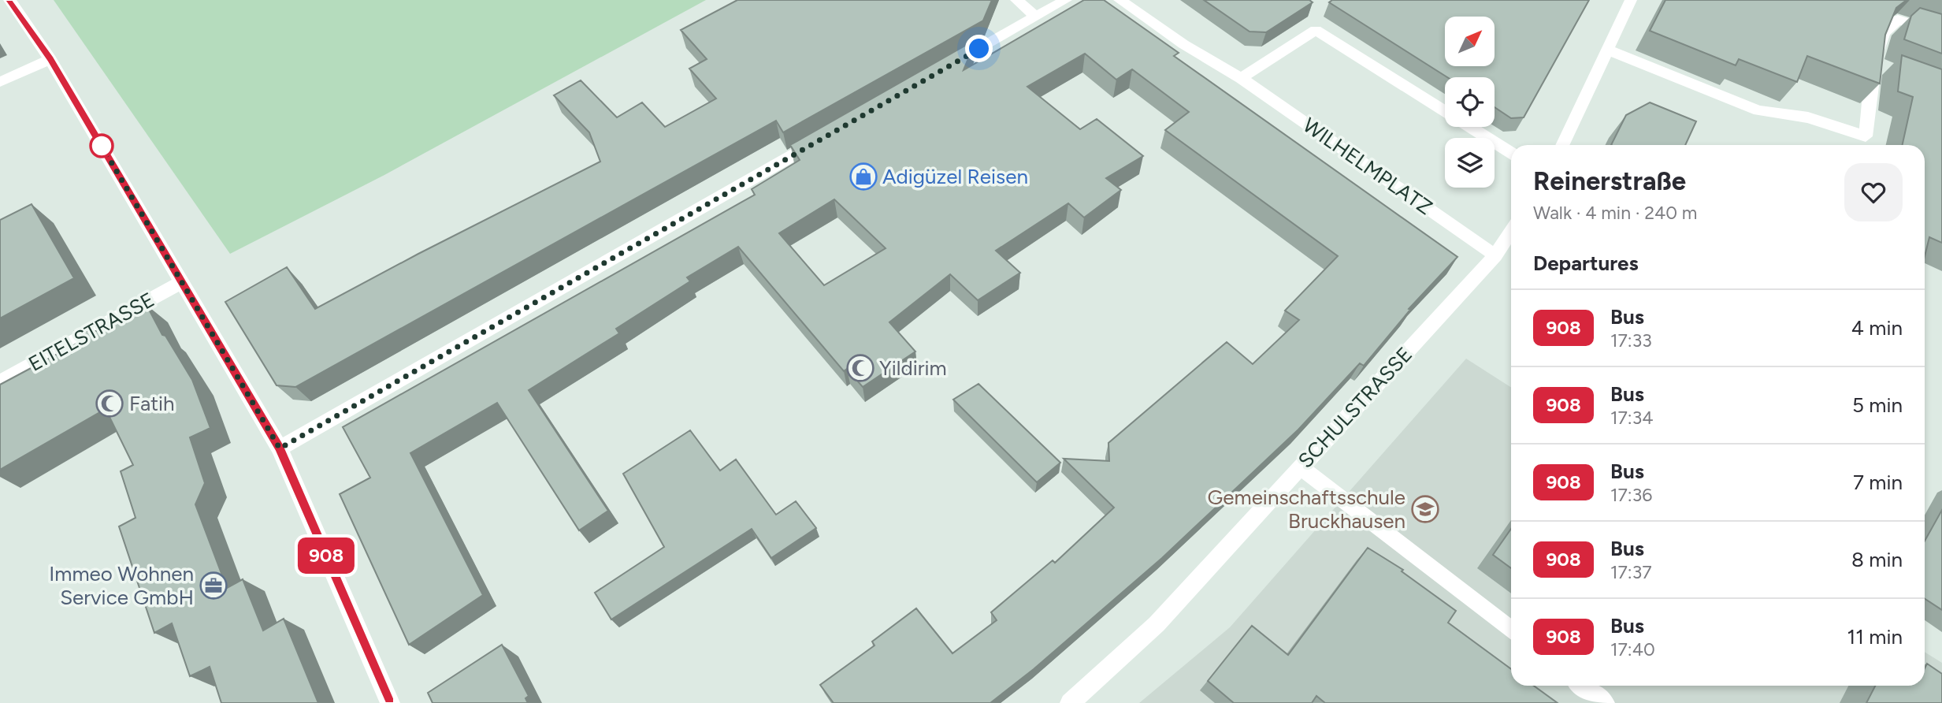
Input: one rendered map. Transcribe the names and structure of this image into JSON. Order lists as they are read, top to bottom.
{
  "streets": {
    "street": ["WILHELMPLATZ", "EITELSTRASSE", "SCHULSTRASSE"]
  },
  "crossings": [
    ["WILHELMPLATZ", "SCHULSTRASSE"]
  ],
  "places": {
    "shop": ["Adigüzel Reisen"],
    "mosque": ["Yildirim", "Fatih"],
    "school or university": ["Gemeinschaftsschule Bruckhausen"],
    "office": ["Immeo Wohnen Service GmbH"]
  },
  "lines": ["bus line 908"],
  "north": "top right",
  "page": {
    "on_map": "908",
    "heading": [
      ["Reinerstraße", "Walk · 4 min · 240 m"],
      "Departures"
    ],
    "list": [
      {
        "mark": "908",
        "name": "Bus",
        "note": "17:33",
        "value": "4 min"
      },
      {
        "mark": "908",
        "name": "Bus",
        "note": "17:34",
        "value": "5 min"
      },
      {
        "mark": "908",
        "name": "Bus",
        "note": "17:36",
        "value": "7 min"
      },
      {
        "mark": "908",
        "name": "Bus",
        "note": "17:37",
        "value": "8 min"
      },
      {
        "mark": "908",
        "name": "Bus",
        "note": "17:40",
        "value": "11 min"
      }
    ]
  }
}
